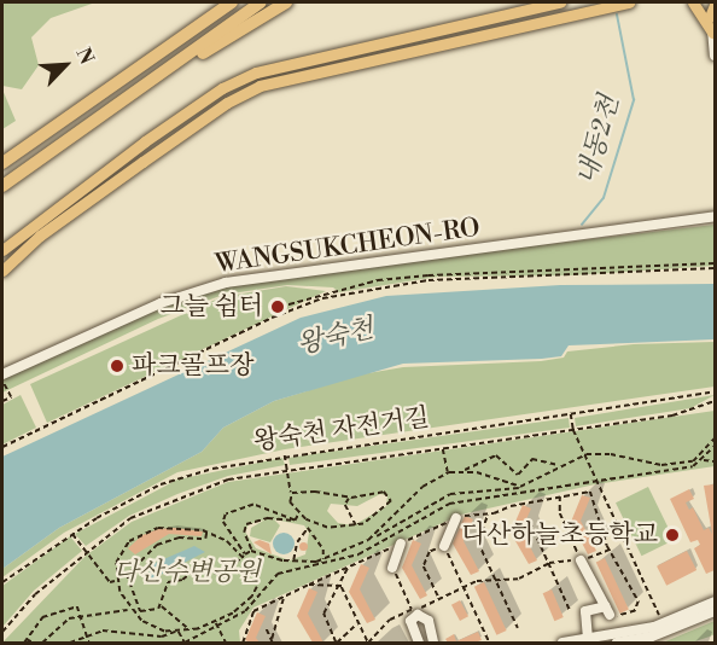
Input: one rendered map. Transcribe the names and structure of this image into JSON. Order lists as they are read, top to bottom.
{
  "streets": {
    "street": ["WANGSUKCHEON-RO"],
    "path": ["왕숙천 자전거길"]
  },
  "water": ["내동2천", "왕숙천"],
  "parks": ["다산수변공원"],
  "places": ["그늘 쉼터", "파크골프장", "다산하늘초등학교"],
  "north": "top right"
}
